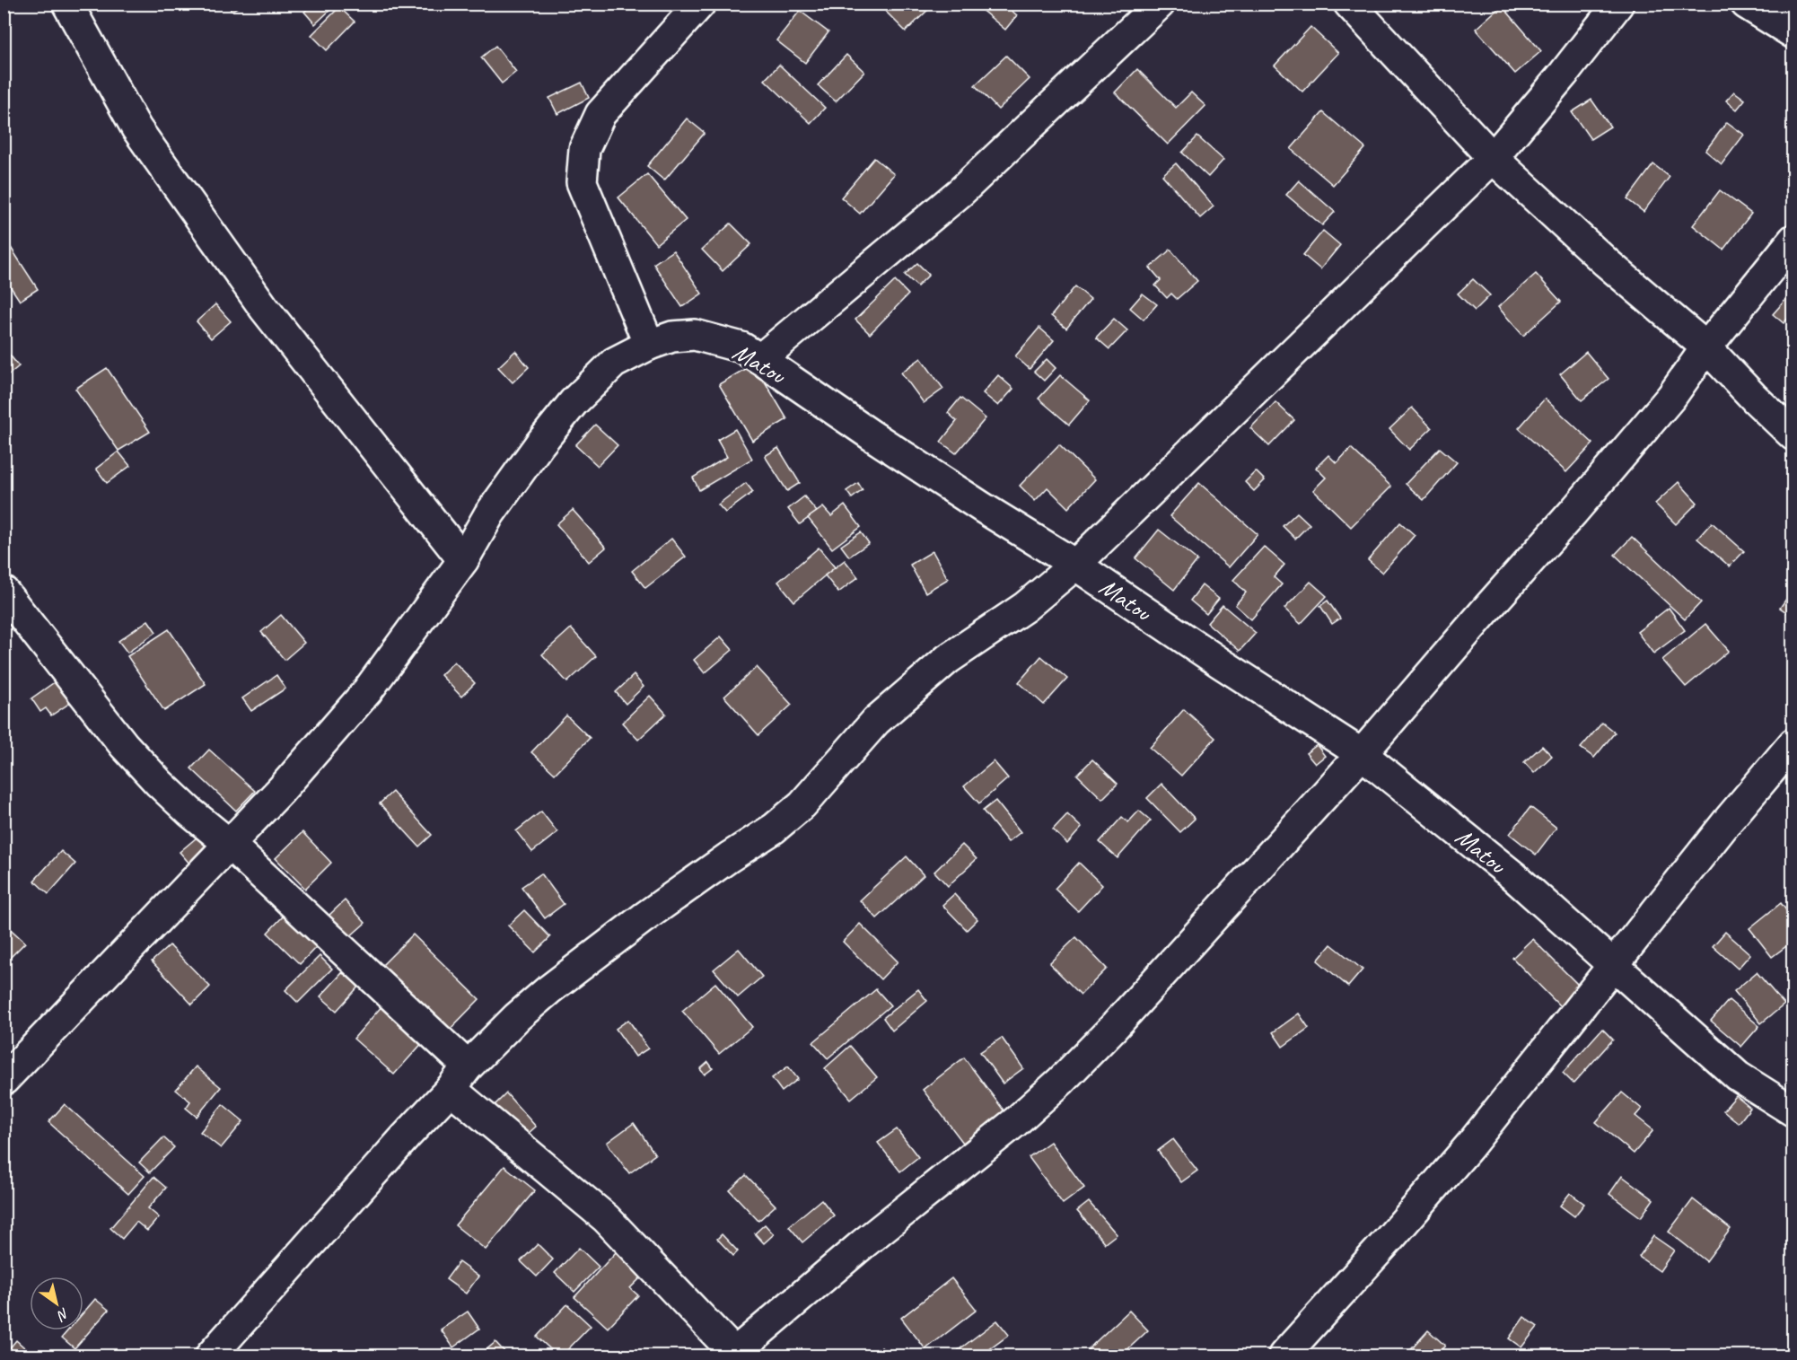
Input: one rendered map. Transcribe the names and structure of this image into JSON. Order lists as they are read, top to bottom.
{
  "streets": {
    "street": ["Matou"]
  },
  "north": "bottom right"
}
